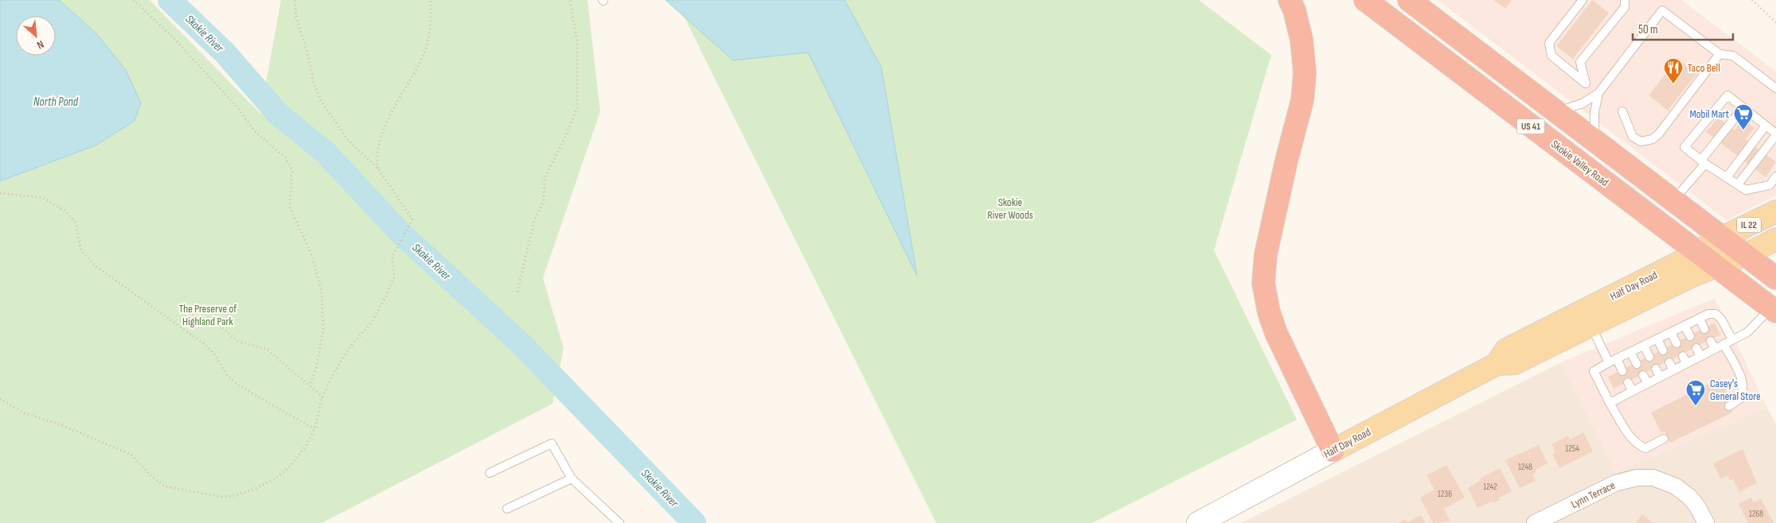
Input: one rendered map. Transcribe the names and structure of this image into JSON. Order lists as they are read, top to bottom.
{
  "streets": {
    "highway": ["US 41", "Skokie Valley Road"],
    "main road": ["IL 22", "Half Day Road"],
    "street": ["Lynn Terrace"]
  },
  "crossings": [
    ["US 41", "Half Day Road"],
    ["Skokie Valley Road", "Half Day Road"]
  ],
  "water": ["Skokie River", "North Pond"],
  "parks": ["Skokie River Woods", "The Preserve of Highland Park"],
  "places": {
    "restaurant": ["Taco Bell"],
    "supermarket": ["Mobil Mart", "Casey's General Store"]
  },
  "house_numbers": [
    "1254",
    "1248",
    "1242",
    "1236",
    "1268"
  ],
  "scale_bar": "50 m",
  "north": "bottom right"
}
